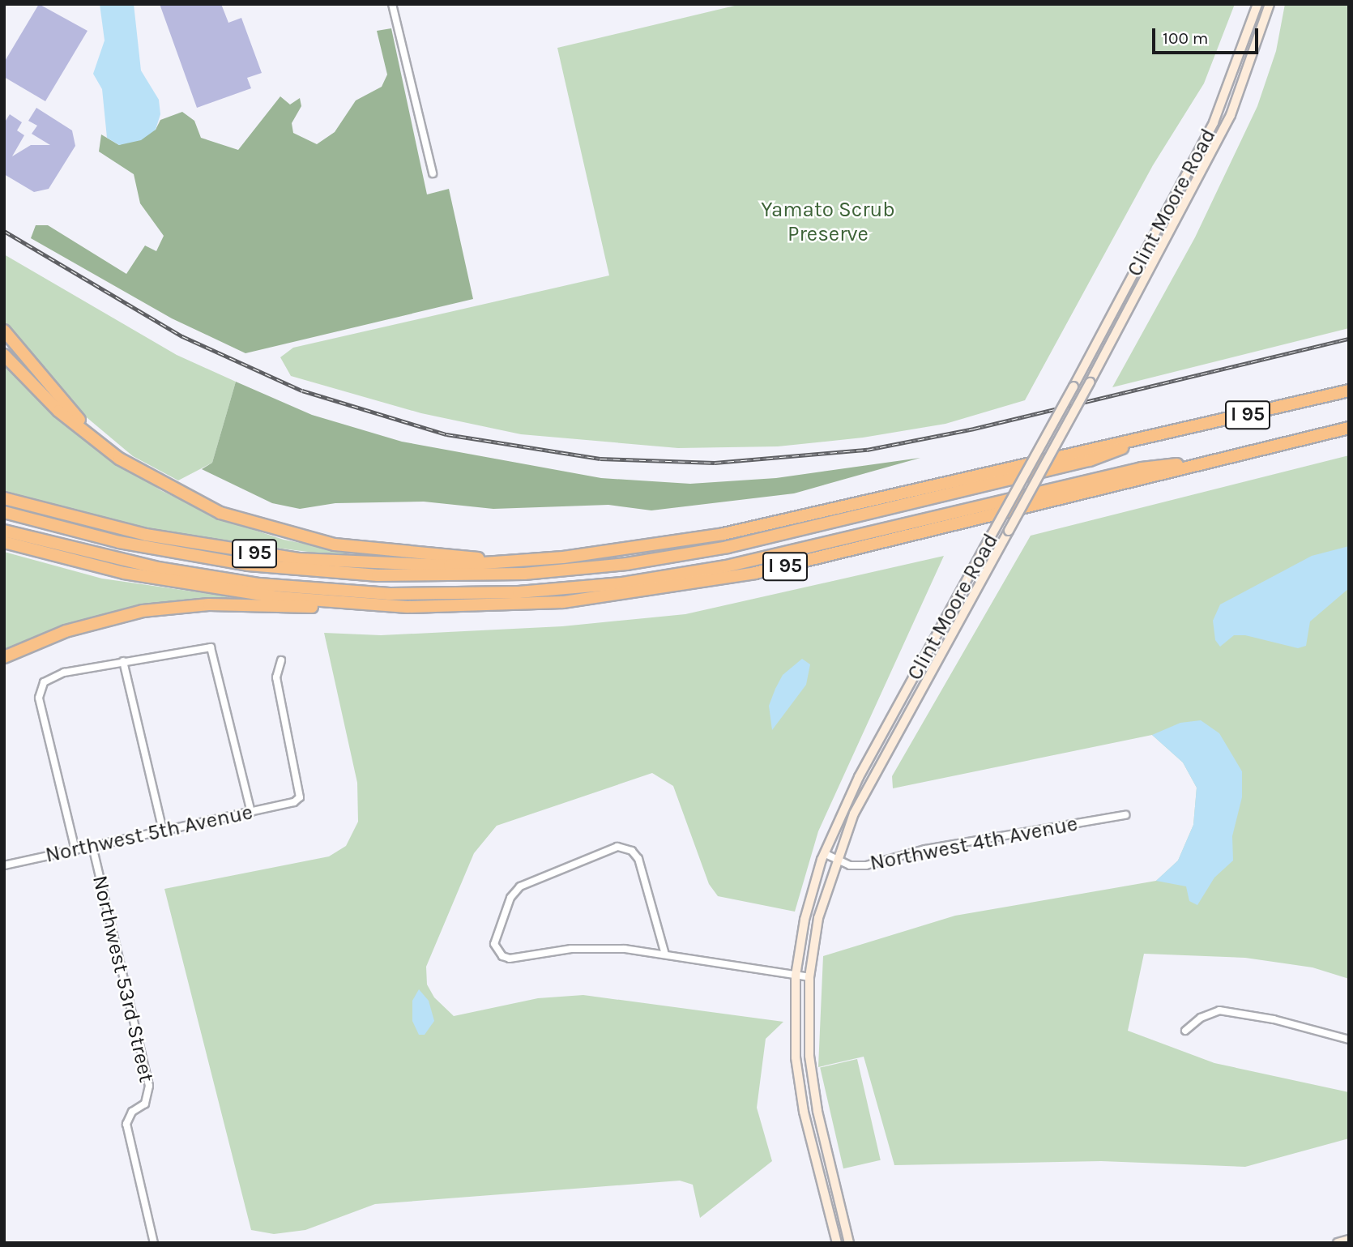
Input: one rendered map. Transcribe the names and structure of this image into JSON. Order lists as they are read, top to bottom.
{
  "streets": {
    "highway": ["I 95"],
    "street": [
      "Clint Moore Road",
      "Northwest 5th Avenue",
      "Northwest 4th Avenue",
      "Northwest 53rd Street"
    ]
  },
  "crossings": [
    ["Clint Moore Road", "Northwest 4th Avenue"],
    ["Northwest 5th Avenue", "Northwest 53rd Street"]
  ],
  "parks": ["Yamato Scrub Preserve"],
  "scale_bar": "100 m"
}
